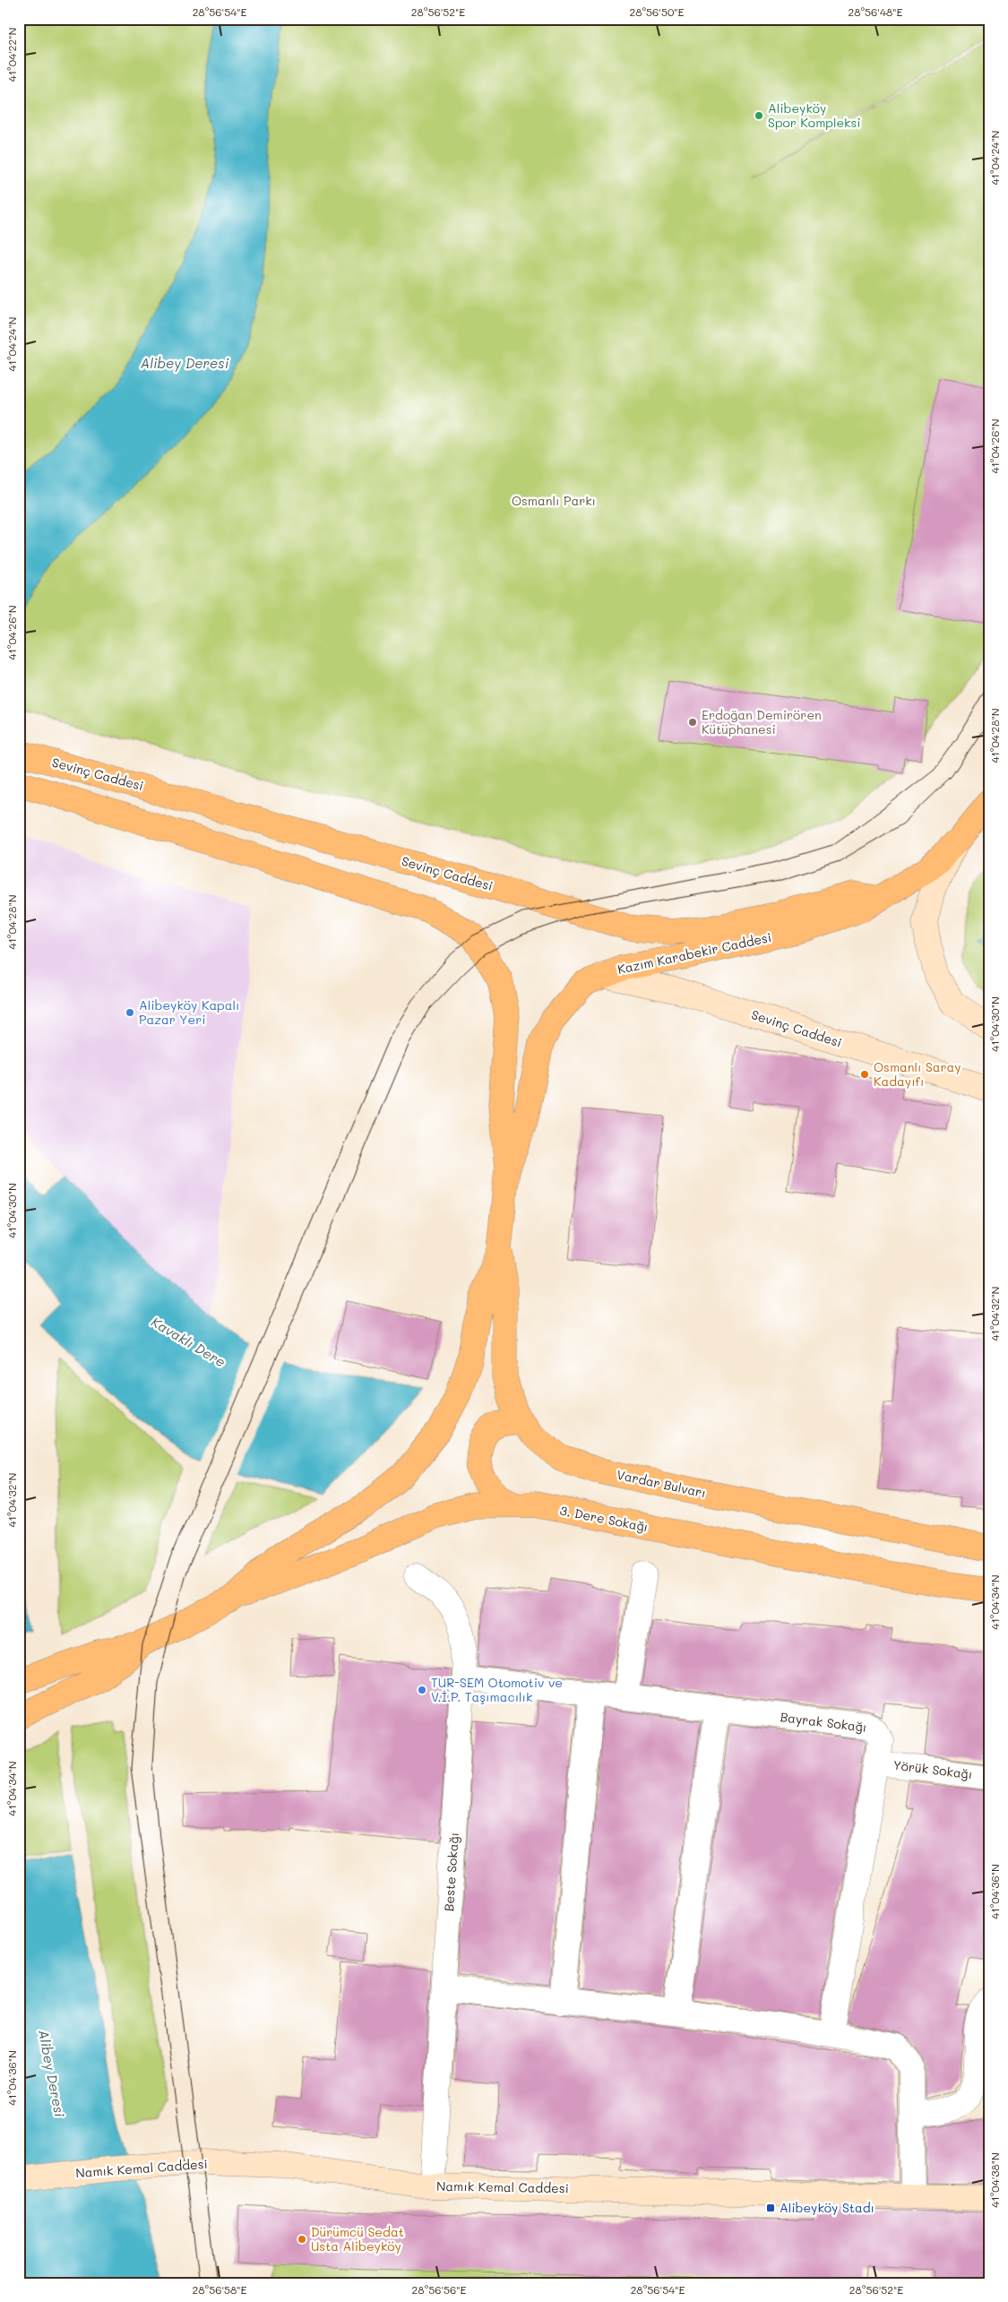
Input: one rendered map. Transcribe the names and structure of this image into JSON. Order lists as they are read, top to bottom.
{
  "streets": {
    "main road": [
      "Sevinç Caddesi",
      "Kazım Karabekir Caddesi",
      "Vardar Bulvarı",
      "3. Dere Sokağı",
      "Namık Kemal Caddesi"
    ],
    "street": ["Bayrak Sokağı", "Yörük Sokağı", "Beste Sokağı"]
  },
  "crossings": [
    ["Sevinç Caddesi", "Kazım Karabekir Caddesi"],
    ["Bayrak Sokağı", "Yörük Sokağı"],
    ["Bayrak Sokağı", "Beste Sokağı"],
    ["Beste Sokağı", "Namık Kemal Caddesi"]
  ],
  "water": ["Alibey Deresi", "Kavaklı Dere"],
  "parks": ["Osmanlı Parkı"],
  "places": {
    "other": [
      "Alibeyköy Spor Kompleksi",
      "Erdoğan Demirören Kütüphanesi",
      "Alibeyköy Kapalı Pazar Yeri",
      "Osmanlı Saray Kadayıfı",
      "TUR-SEM Otomotiv ve V.İ.P. Taşımacılık",
      "Dürümcü Sedat Usta Alibeyköy"
    ],
    "transit": ["Alibeyköy Stadı"]
  },
  "coordinates": [
    "28°56'54\"E",
    "28°56'52\"E",
    "28°56'50\"E",
    "28°56'48\"E",
    "41°04'22\"N",
    "41°04'24\"N",
    "41°04'26\"N",
    "41°04'28\"N",
    "41°04'30\"N",
    "41°04'32\"N",
    "41°04'34\"N",
    "41°04'36\"N",
    "41°04'38\"N",
    "28°56'58\"E",
    "28°56'56\"E"
  ]
}
